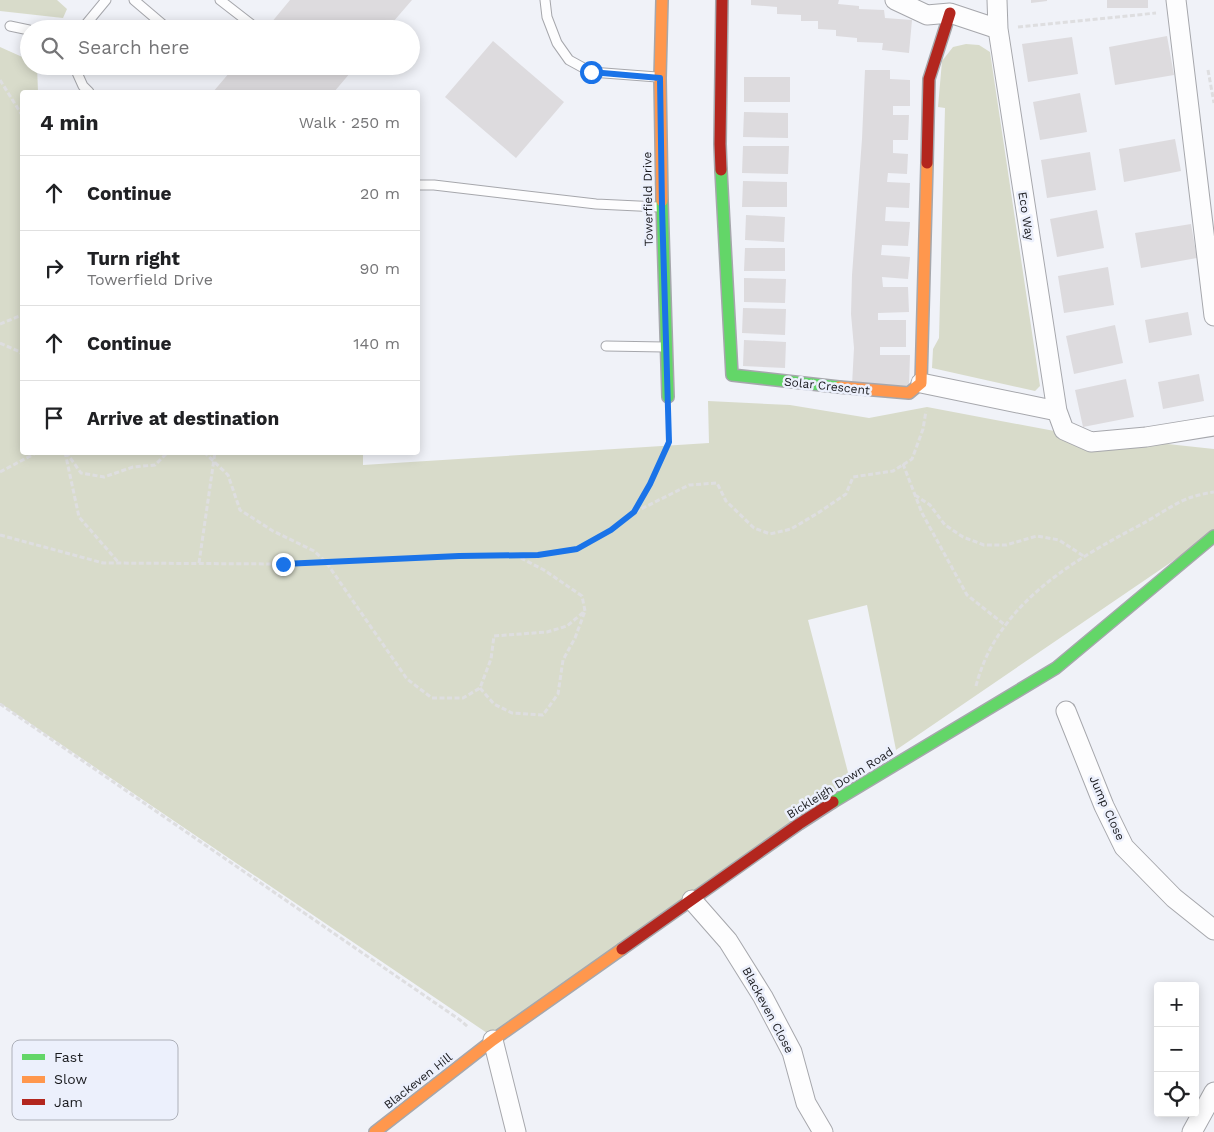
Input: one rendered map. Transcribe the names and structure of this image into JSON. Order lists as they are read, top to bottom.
{
  "streets": {
    "street": [
      "Towerfield Drive",
      "Eco Way",
      "Solar Crescent",
      "Bickleigh Down Road",
      "Jump Close",
      "Blackeven Close",
      "Blackeven Hill"
    ]
  },
  "crossings": [
    ["Bickleigh Down Road", "Blackeven Close"],
    ["Bickleigh Down Road", "Blackeven Hill"]
  ],
  "legend": ["Fast", "Slow", "Jam"],
  "page": {
    "search": "Search here",
    "heading": ["4 min", "Walk · 250 m"],
    "list": [
      ["Continue", "20 m"],
      ["Turn right", "Towerfield Drive", "90 m"],
      ["Continue", "140 m"],
      "Arrive at destination"
    ],
    "map_buttons": ["+", "−"]
  }
}
